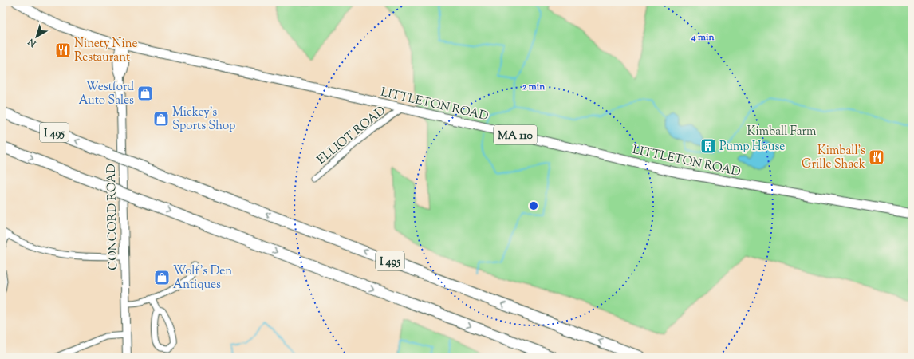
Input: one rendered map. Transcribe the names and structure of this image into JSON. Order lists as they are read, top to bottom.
{
  "streets": {
    "highway": ["I 495"],
    "main road": ["LITTLETON ROAD", "MA 110", "CONCORD ROAD"],
    "street": ["ELLIOT ROAD"]
  },
  "crossings": [
    ["LITTLETON ROAD", "ELLIOT ROAD"],
    ["LITTLETON ROAD", "CONCORD ROAD"]
  ],
  "parks": ["Kimball Farm"],
  "places": {
    "restaurant": ["Ninety Nine Restaurant", "Kimball's Grille Shack"],
    "shop": ["Westford Auto Sales", "Mickey's Sports Shop", "Wolf's Den Antiques"],
    "building": ["Pump House"]
  },
  "north": "bottom left",
  "rings": ["4 min", "2 min"]
}
